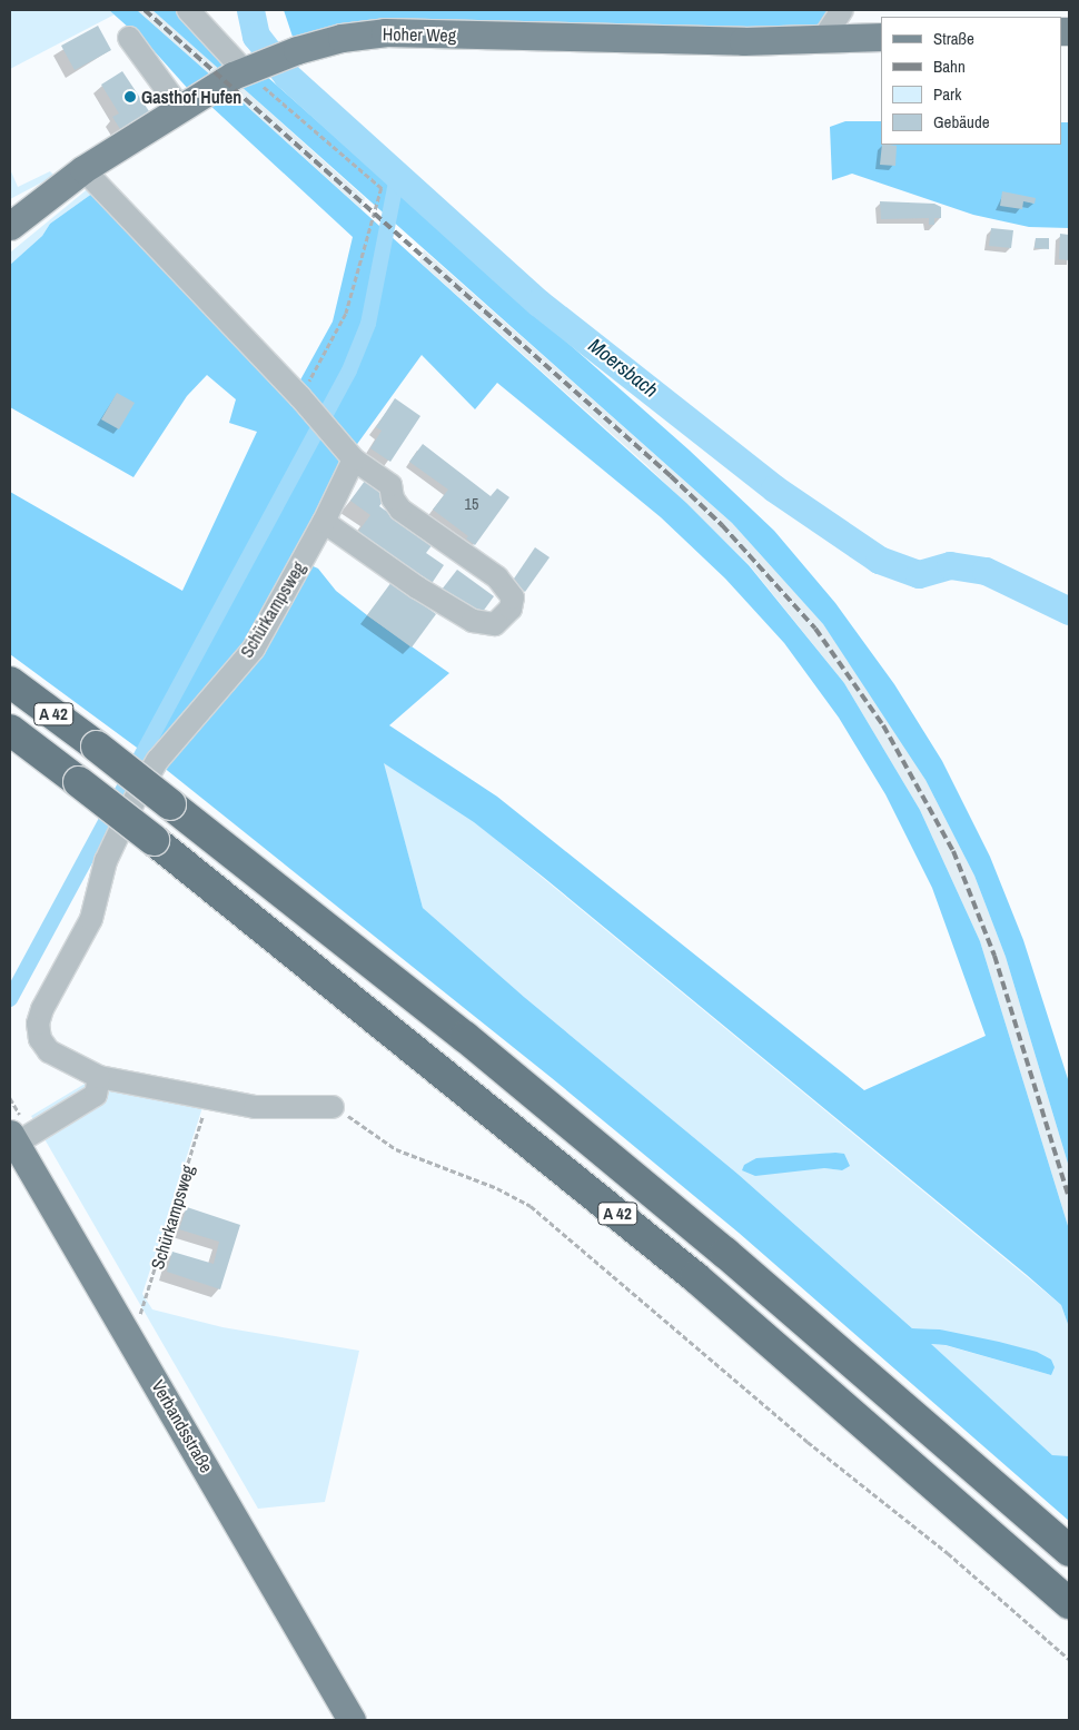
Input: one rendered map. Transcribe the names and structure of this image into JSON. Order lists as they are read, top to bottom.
{
  "streets": {
    "highway": ["A 42"],
    "main road": ["Hoher Weg", "Verbandsstraße"],
    "street": ["Schürkampsweg"]
  },
  "crossings": [
    ["Schürkampsweg", "Verbandsstraße"]
  ],
  "water": ["Moersbach"],
  "places": ["Gasthof Hufen"],
  "house_numbers": ["15"],
  "legend": [
    "Straße",
    "Bahn",
    "Park",
    "Gebäude"
  ]
}
